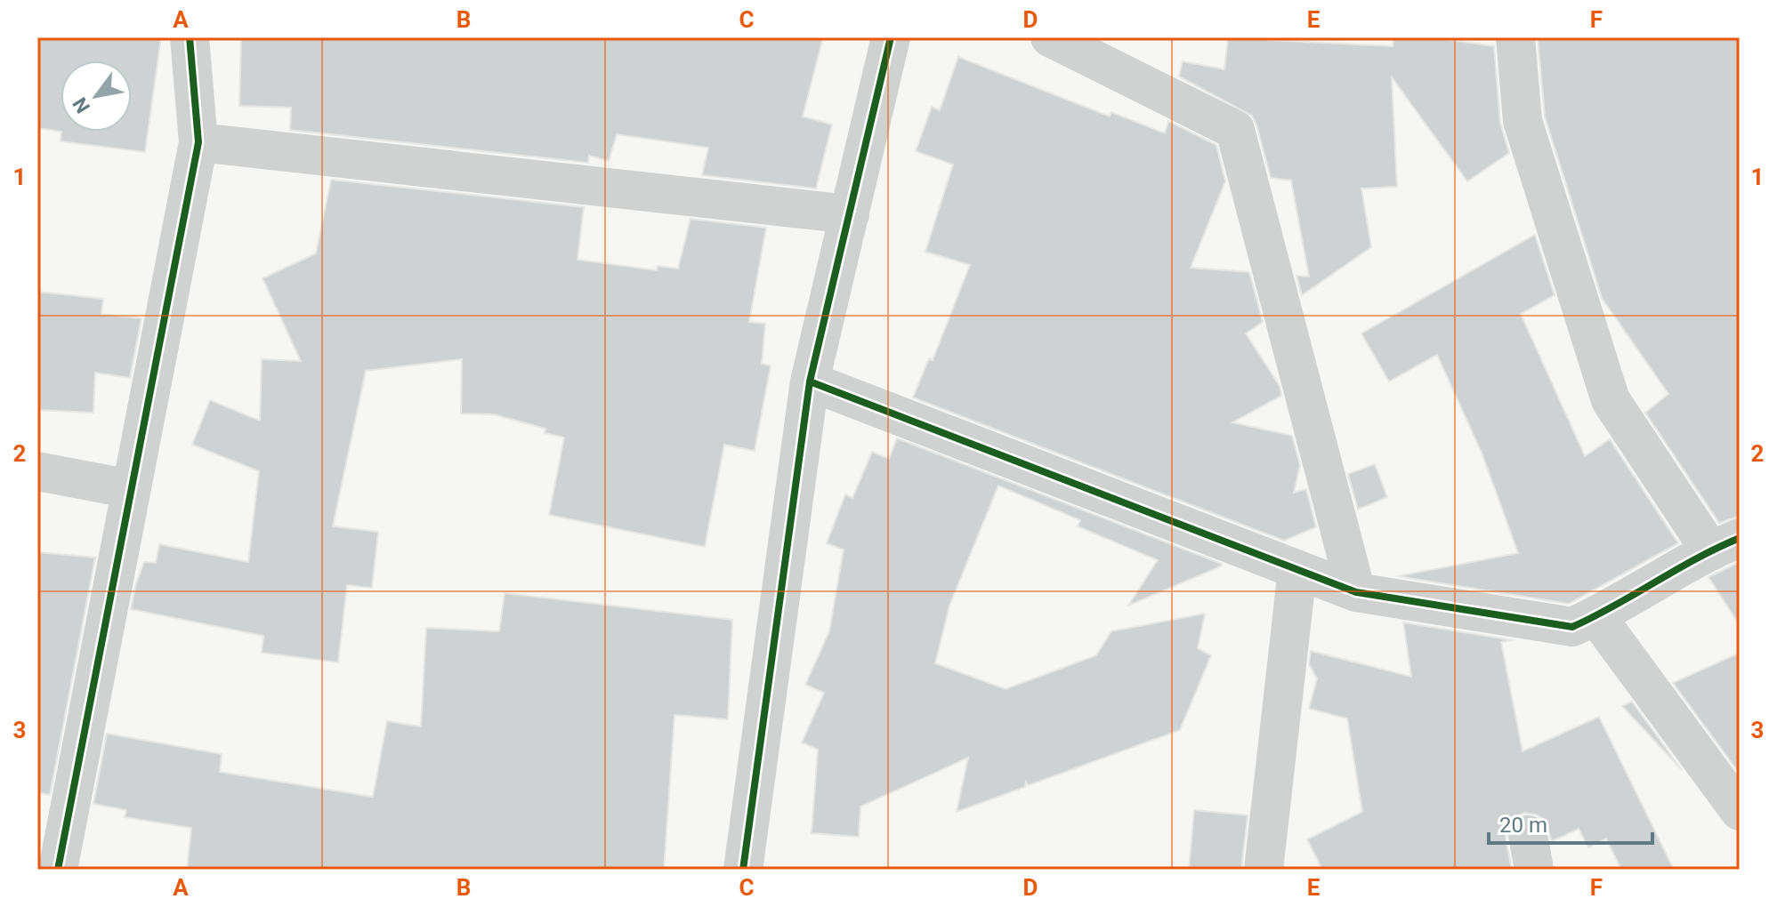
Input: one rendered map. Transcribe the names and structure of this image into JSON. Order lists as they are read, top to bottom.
{
  "scale_bar": "20 m",
  "north": "bottom left",
  "grid": {
    "columns": [
      "A",
      "B",
      "C",
      "D",
      "E",
      "F"
    ],
    "rows": ["1", "2", "3"]
  }
}
